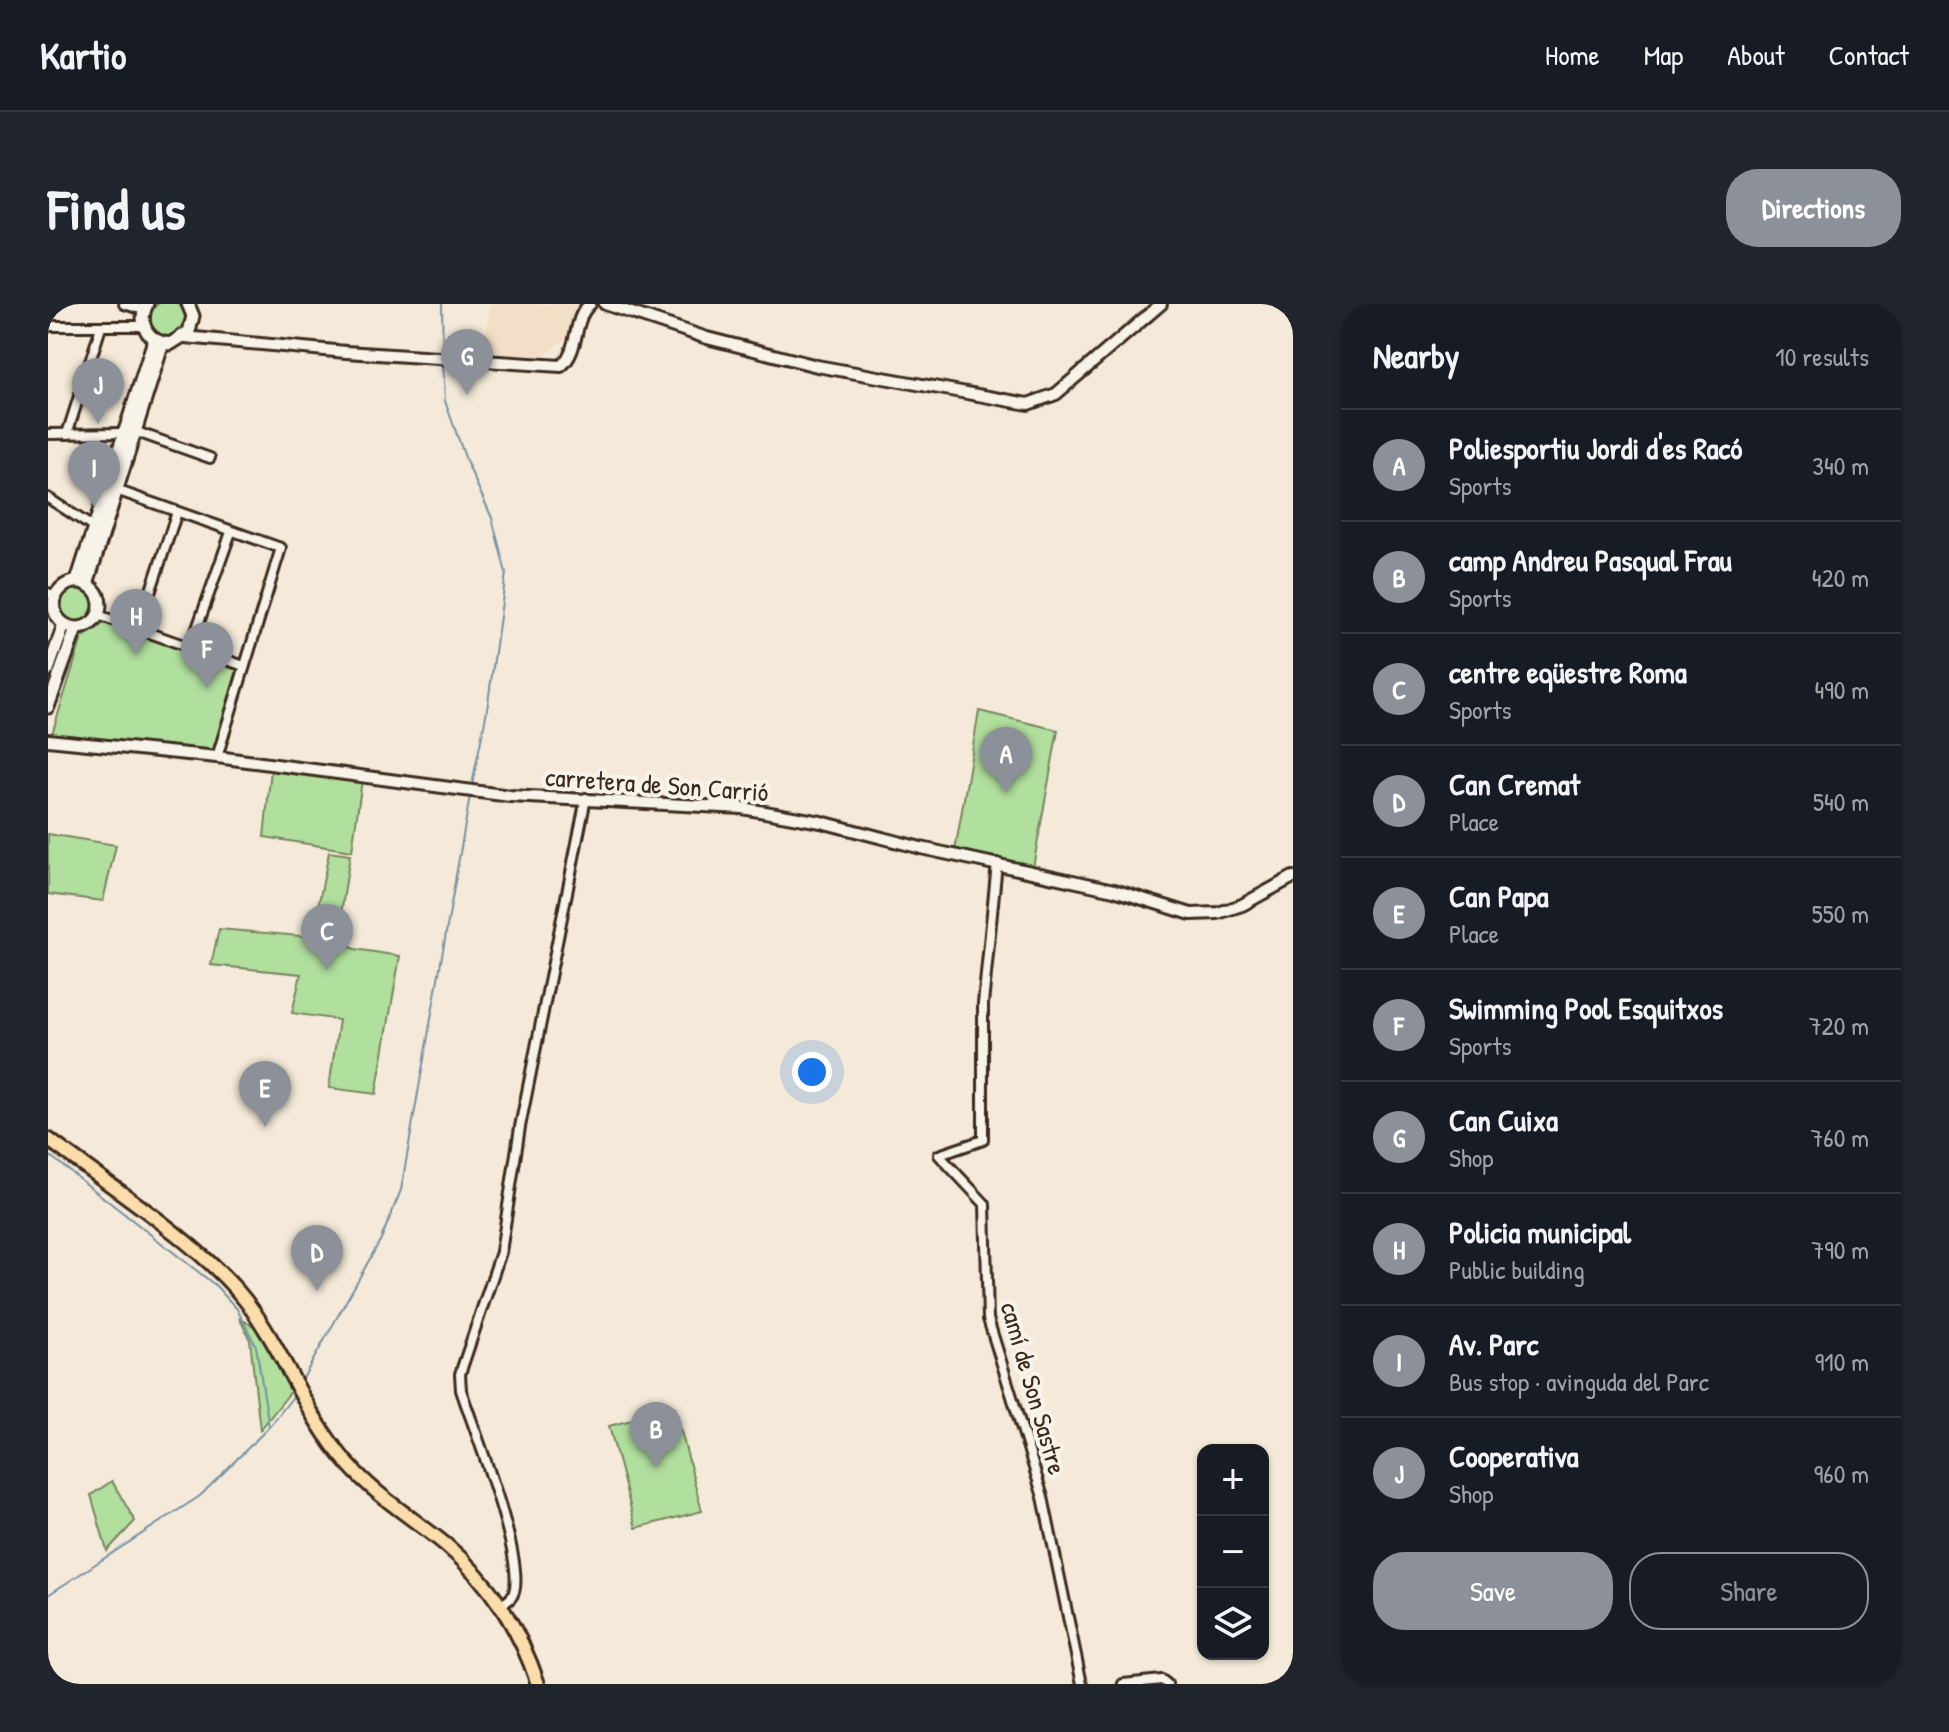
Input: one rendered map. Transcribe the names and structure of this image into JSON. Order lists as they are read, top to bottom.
{
  "streets": {
    "street": ["carretera de Son Carrió", "camí de Son Sastre"]
  },
  "crossings": [
    ["carretera de Son Carrió", "camí de Son Sastre"]
  ],
  "page": {
    "header": "Kartio",
    "nav": [
      "Home",
      "Map",
      "About",
      "Contact"
    ],
    "buttons": [
      "Directions",
      ["Save", "Share"]
    ],
    "title": "Find us",
    "heading": ["Nearby", "10 results"],
    "pins": [
      "G",
      "J",
      "I",
      "H",
      "F",
      "A",
      "C",
      "E",
      "D",
      "B"
    ],
    "list": [
      {
        "mark": "A",
        "name": "Poliesportiu Jordi d'es Racó",
        "note": "Sports",
        "value": "340 m"
      },
      {
        "mark": "B",
        "name": "camp Andreu Pasqual Frau",
        "note": "Sports",
        "value": "420 m"
      },
      {
        "mark": "C",
        "name": "centre eqüestre Roma",
        "note": "Sports",
        "value": "490 m"
      },
      {
        "mark": "D",
        "name": "Can Cremat",
        "note": "Place",
        "value": "540 m"
      },
      {
        "mark": "E",
        "name": "Can Papa",
        "note": "Place",
        "value": "550 m"
      },
      {
        "mark": "F",
        "name": "Swimming Pool Esquitxos",
        "note": "Sports",
        "value": "720 m"
      },
      {
        "mark": "G",
        "name": "Can Cuixa",
        "note": "Shop",
        "value": "760 m"
      },
      {
        "mark": "H",
        "name": "Policia municipal",
        "note": "Public building",
        "value": "790 m"
      },
      {
        "mark": "I",
        "name": "Av. Parc",
        "note": "Bus stop · avinguda del Parc",
        "value": "910 m"
      },
      {
        "mark": "J",
        "name": "Cooperativa",
        "note": "Shop",
        "value": "960 m"
      }
    ],
    "map_buttons": ["+", "−"]
  }
}
